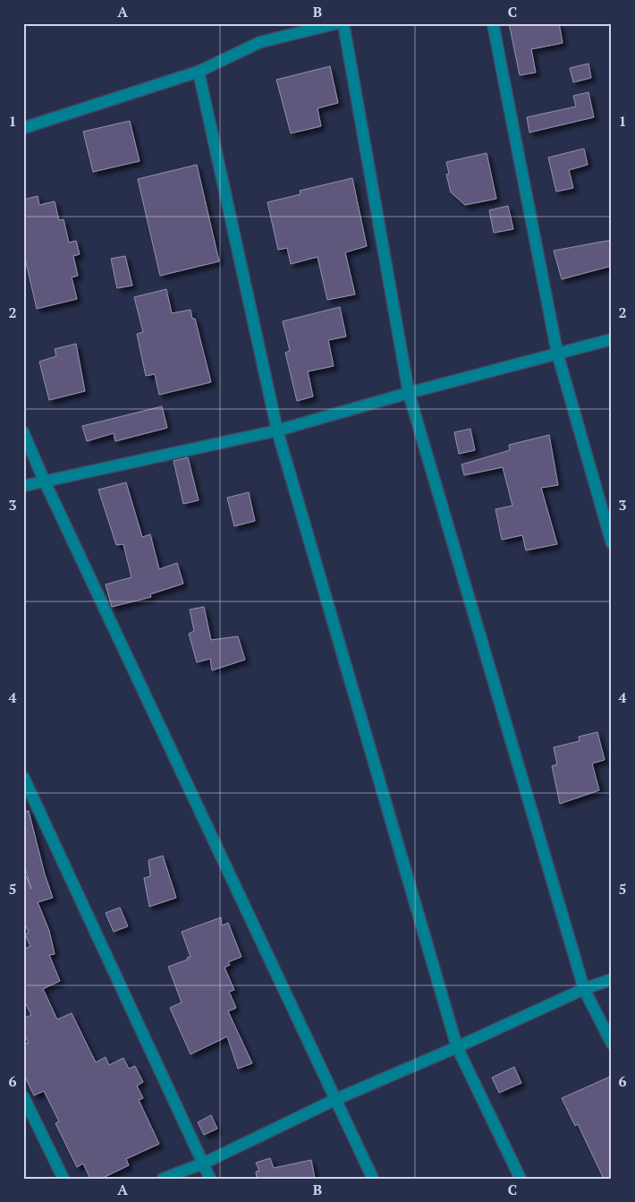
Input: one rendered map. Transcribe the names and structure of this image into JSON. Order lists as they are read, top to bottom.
{
  "grid": {
    "columns": ["A", "B", "C"],
    "rows": [
      "1",
      "2",
      "3",
      "4",
      "5",
      "6"
    ]
  }
}
